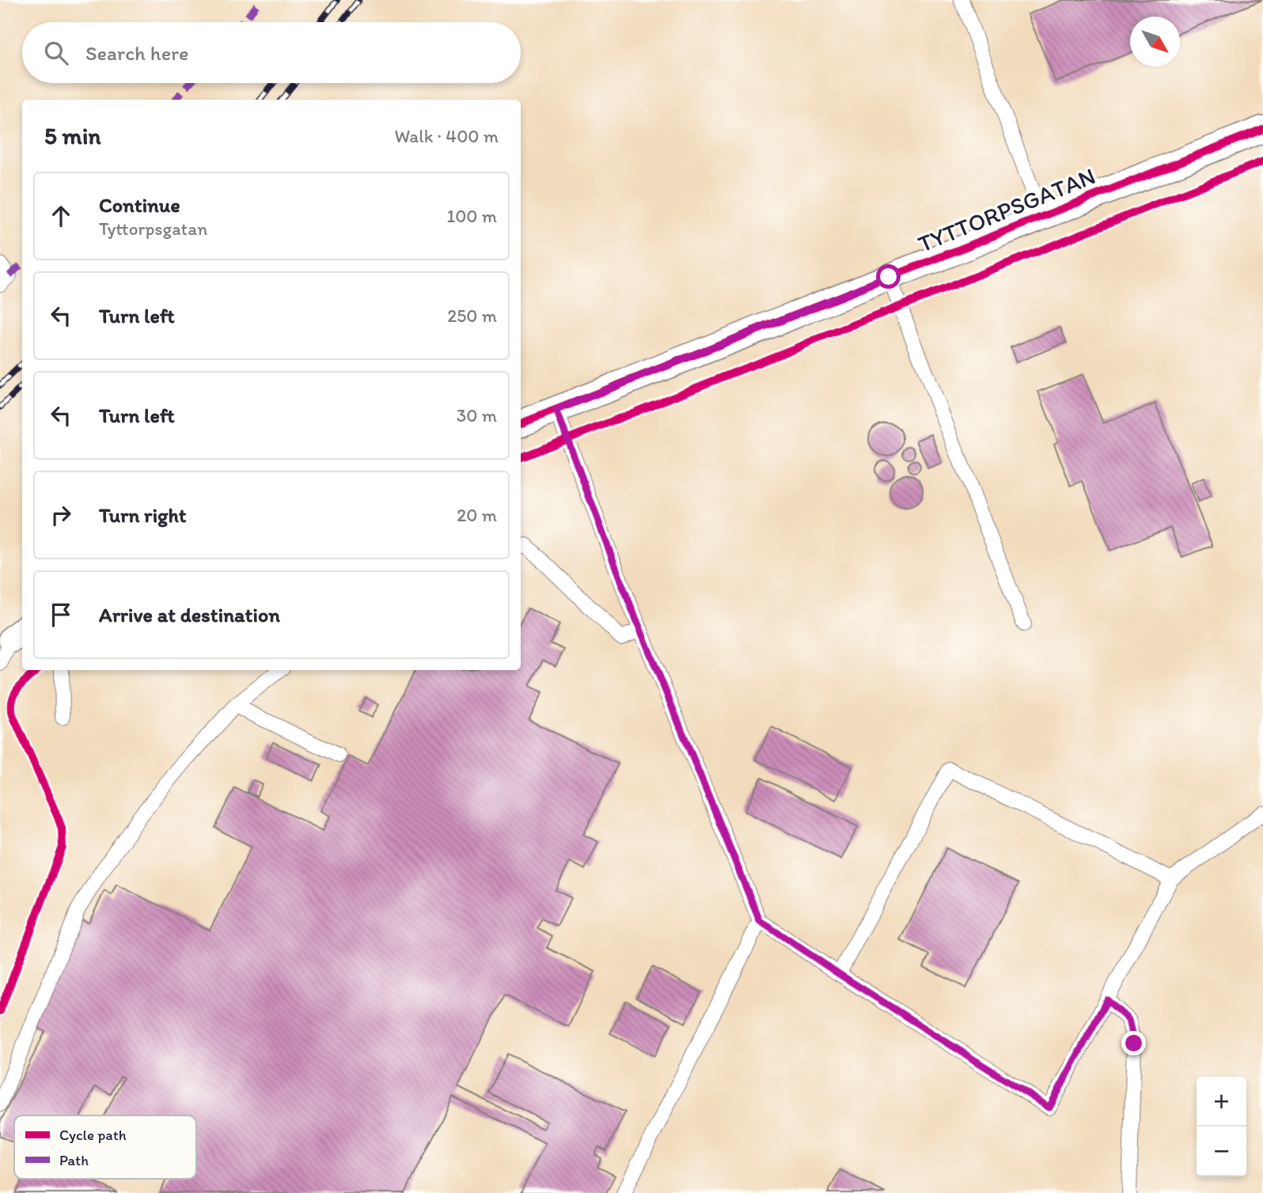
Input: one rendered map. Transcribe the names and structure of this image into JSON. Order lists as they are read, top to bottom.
{
  "streets": {
    "street": ["TYTTORPSGATAN"]
  },
  "legend": ["Cycle path", "Path"],
  "north": "bottom right",
  "page": {
    "search": "Search here",
    "heading": ["5 min", "Walk · 400 m"],
    "list": [
      ["Continue", "Tyttorpsgatan", "100 m"],
      ["Turn left", "250 m"],
      ["Turn left", "30 m"],
      ["Turn right", "20 m"],
      "Arrive at destination"
    ],
    "map_buttons": ["+", "−"]
  }
}
